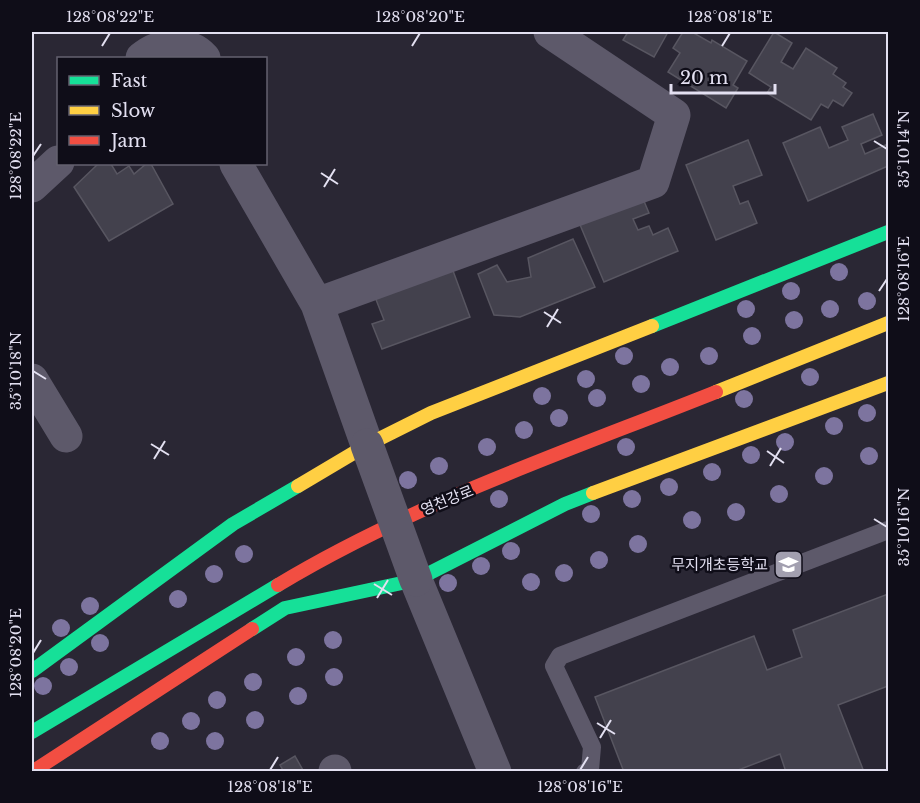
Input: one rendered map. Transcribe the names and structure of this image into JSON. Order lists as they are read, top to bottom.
{
  "streets": {
    "street": ["영천강로"]
  },
  "places": {
    "school or university": ["무지개초등학교"]
  },
  "legend": ["Fast", "Slow", "Jam"],
  "scale_bar": "20 m",
  "coordinates": [
    "128°08'22\"E",
    "128°08'20\"E",
    "128°08'18\"E",
    "35°10'14\"N",
    "128°08'16\"E",
    "35°10'18\"N",
    "35°10'16\"N"
  ]
}
